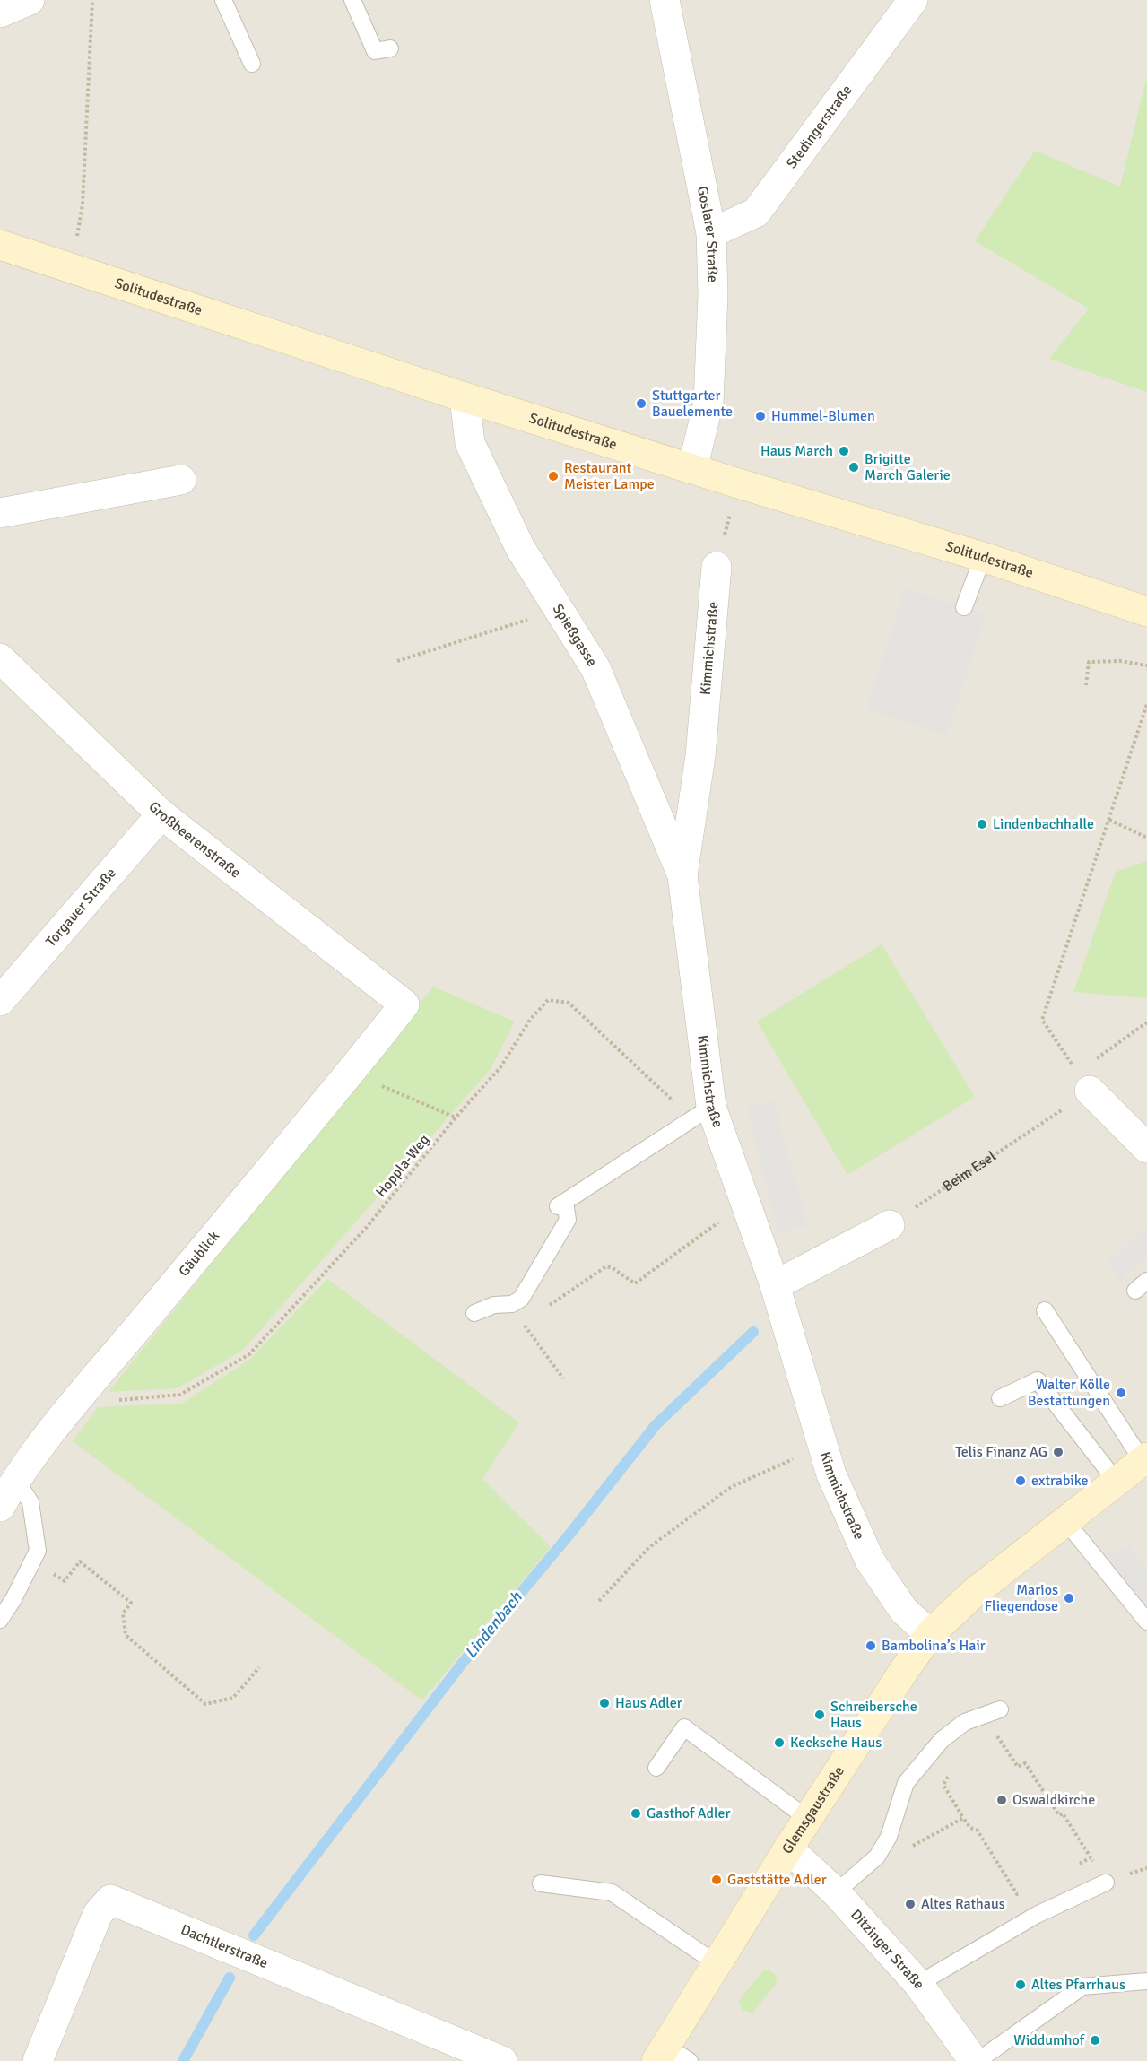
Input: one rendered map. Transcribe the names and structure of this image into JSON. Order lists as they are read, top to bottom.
{
  "streets": {
    "main road": ["Solitudestraße", "Glemsgaustraße"],
    "street": [
      "Stedingerstraße",
      "Goslarer Straße",
      "Spießgasse",
      "Kimmichstraße",
      "Großbeerenstraße",
      "Torgauer Straße",
      "Gäublick",
      "Dachtlerstraße",
      "Ditzinger Straße"
    ],
    "path": ["Hoppla-Weg", "Beim Esel"]
  },
  "crossings": [
    ["Stedingerstraße", "Goslarer Straße"],
    ["Goslarer Straße", "Solitudestraße"],
    ["Solitudestraße", "Spießgasse"],
    ["Spießgasse", "Kimmichstraße"],
    ["Kimmichstraße", "Hoppla-Weg"],
    ["Kimmichstraße", "Glemsgaustraße"],
    ["Großbeerenstraße", "Torgauer Straße"],
    ["Großbeerenstraße", "Gäublick"],
    ["Hoppla-Weg", "Gäublick"],
    ["Glemsgaustraße", "Ditzinger Straße"]
  ],
  "water": ["Lindenbach"],
  "places": [
    "Stuttgarter Bauelemente",
    "Hummel-Blumen",
    "Haus March",
    "Brigitte March Galerie",
    "Restaurant Meister Lampe",
    "Lindenbachhalle",
    "Walter Kölle Bestattungen",
    "Telis Finanz AG",
    "extrabike",
    "Marios Fliegendose",
    "Bambolina’s Hair",
    "Haus Adler",
    "Schreibersche Haus",
    "Kecksche Haus",
    "Oswaldkirche",
    "Gasthof Adler",
    "Gaststätte Adler",
    "Altes Rathaus",
    "Altes Pfarrhaus",
    "Widdumhof"
  ]
}
